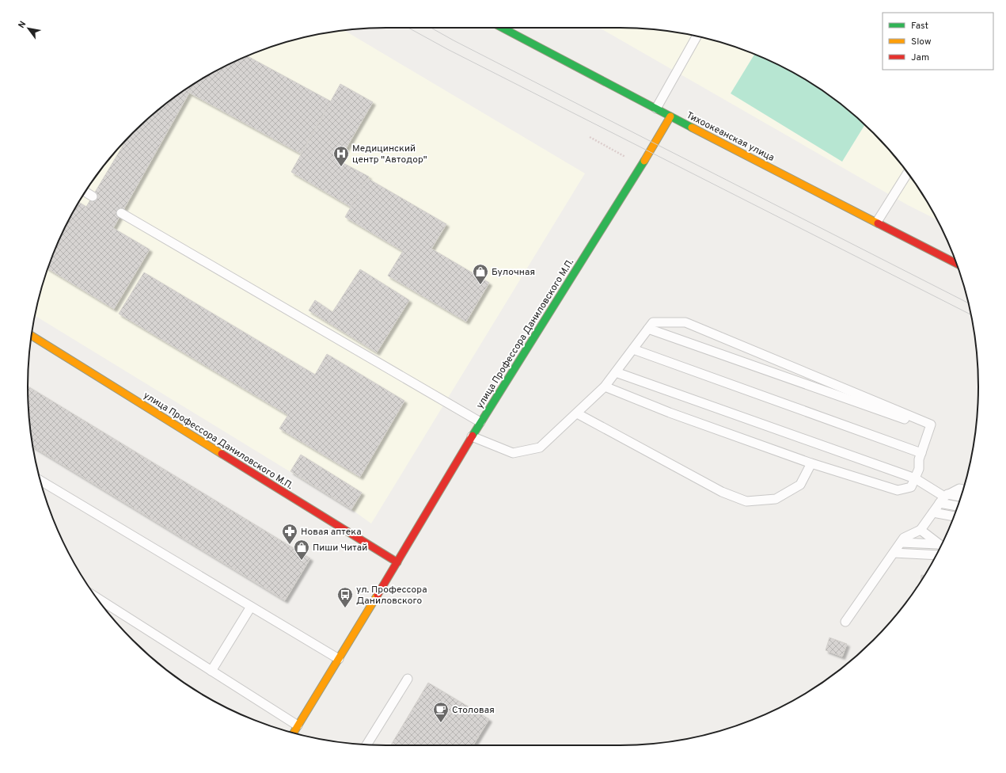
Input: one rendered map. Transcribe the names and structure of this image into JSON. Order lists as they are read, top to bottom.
{
  "streets": {
    "main road": ["Тихоокеанская улица", "улица Профессора Даниловского М.П."]
  },
  "crossings": [
    ["Тихоокеанская улица", "улица Профессора Даниловского М.П."]
  ],
  "places": {
    "hospital": ["Медицинский центр \"Автодор\""],
    "shop": ["Булочная", "Пиши Читай"],
    "pharmacy": ["Новая аптека"],
    "bus stop": ["ул. Профессора Даниловского"],
    "cafe": ["Столовая"]
  },
  "legend": ["Fast", "Slow", "Jam"],
  "north": "top left"
}
